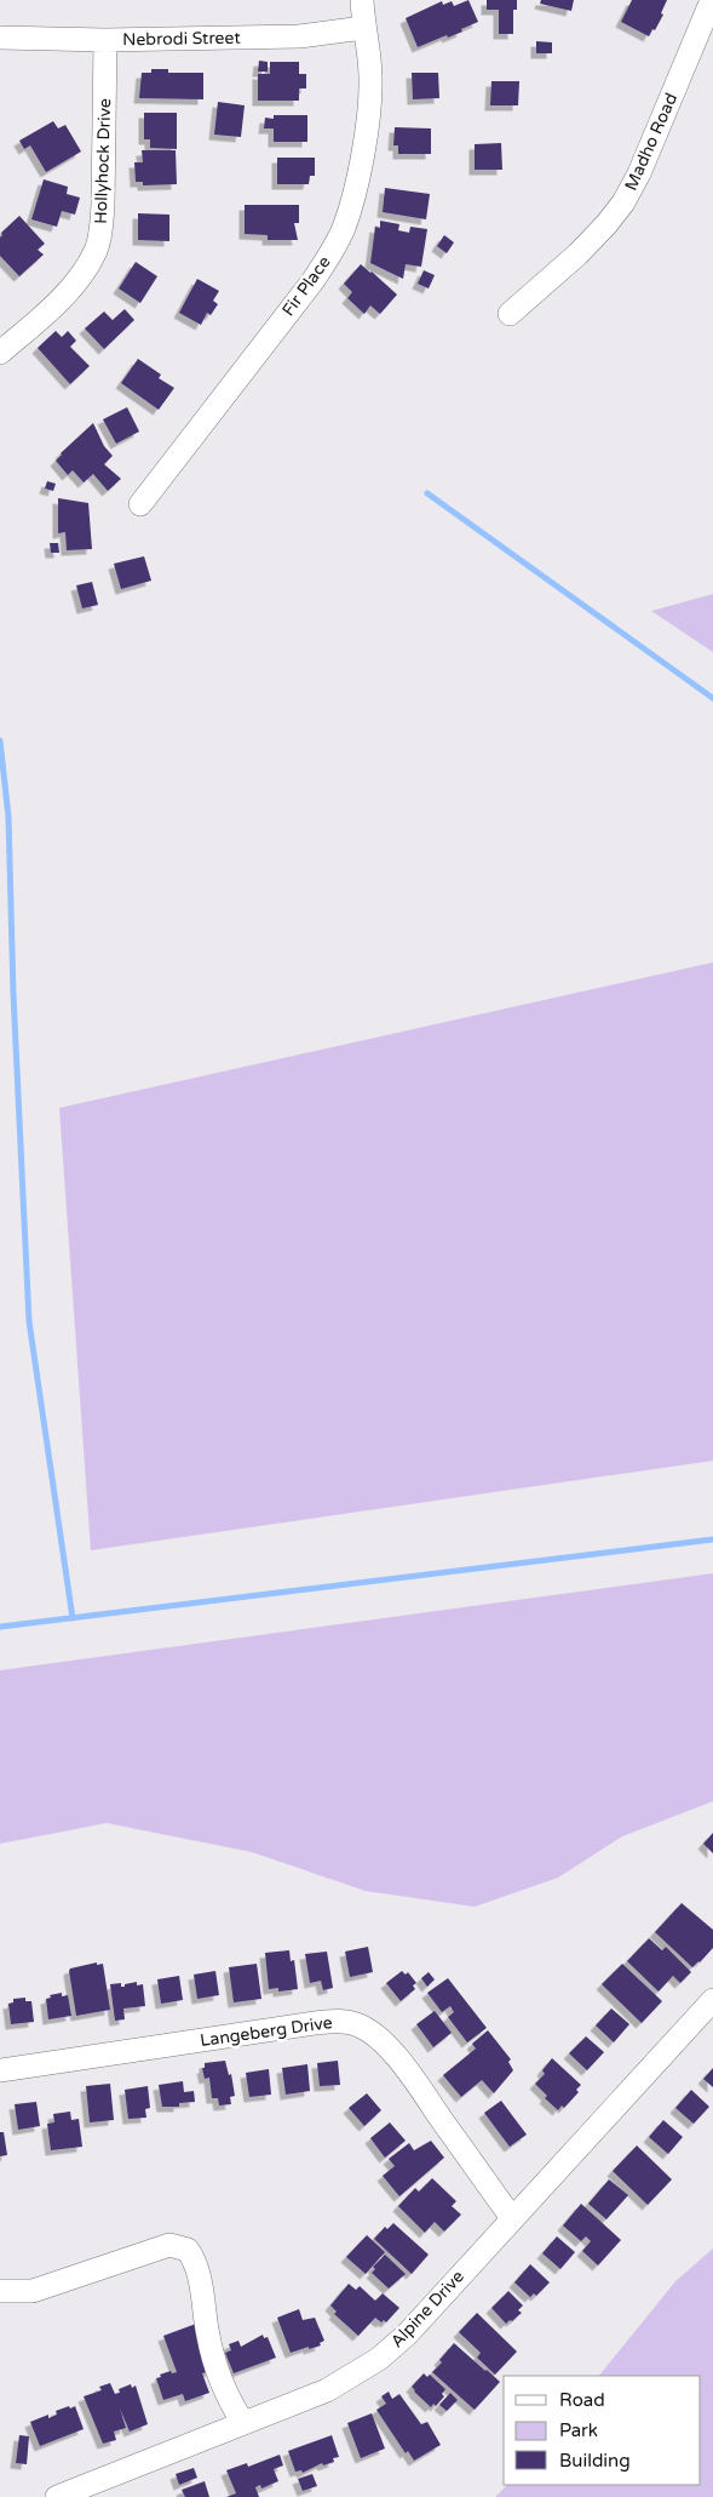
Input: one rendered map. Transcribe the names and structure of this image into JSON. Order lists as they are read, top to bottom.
{
  "streets": {
    "street": [
      "Nebrodi Street",
      "Madho Road",
      "Hollyhock Drive",
      "Fir Place",
      "Langeberg Drive",
      "Alpine Drive"
    ]
  },
  "crossings": [
    ["Nebrodi Street", "Hollyhock Drive"],
    ["Nebrodi Street", "Fir Place"],
    ["Langeberg Drive", "Alpine Drive"]
  ],
  "legend": ["Road", "Park", "Building"]
}
